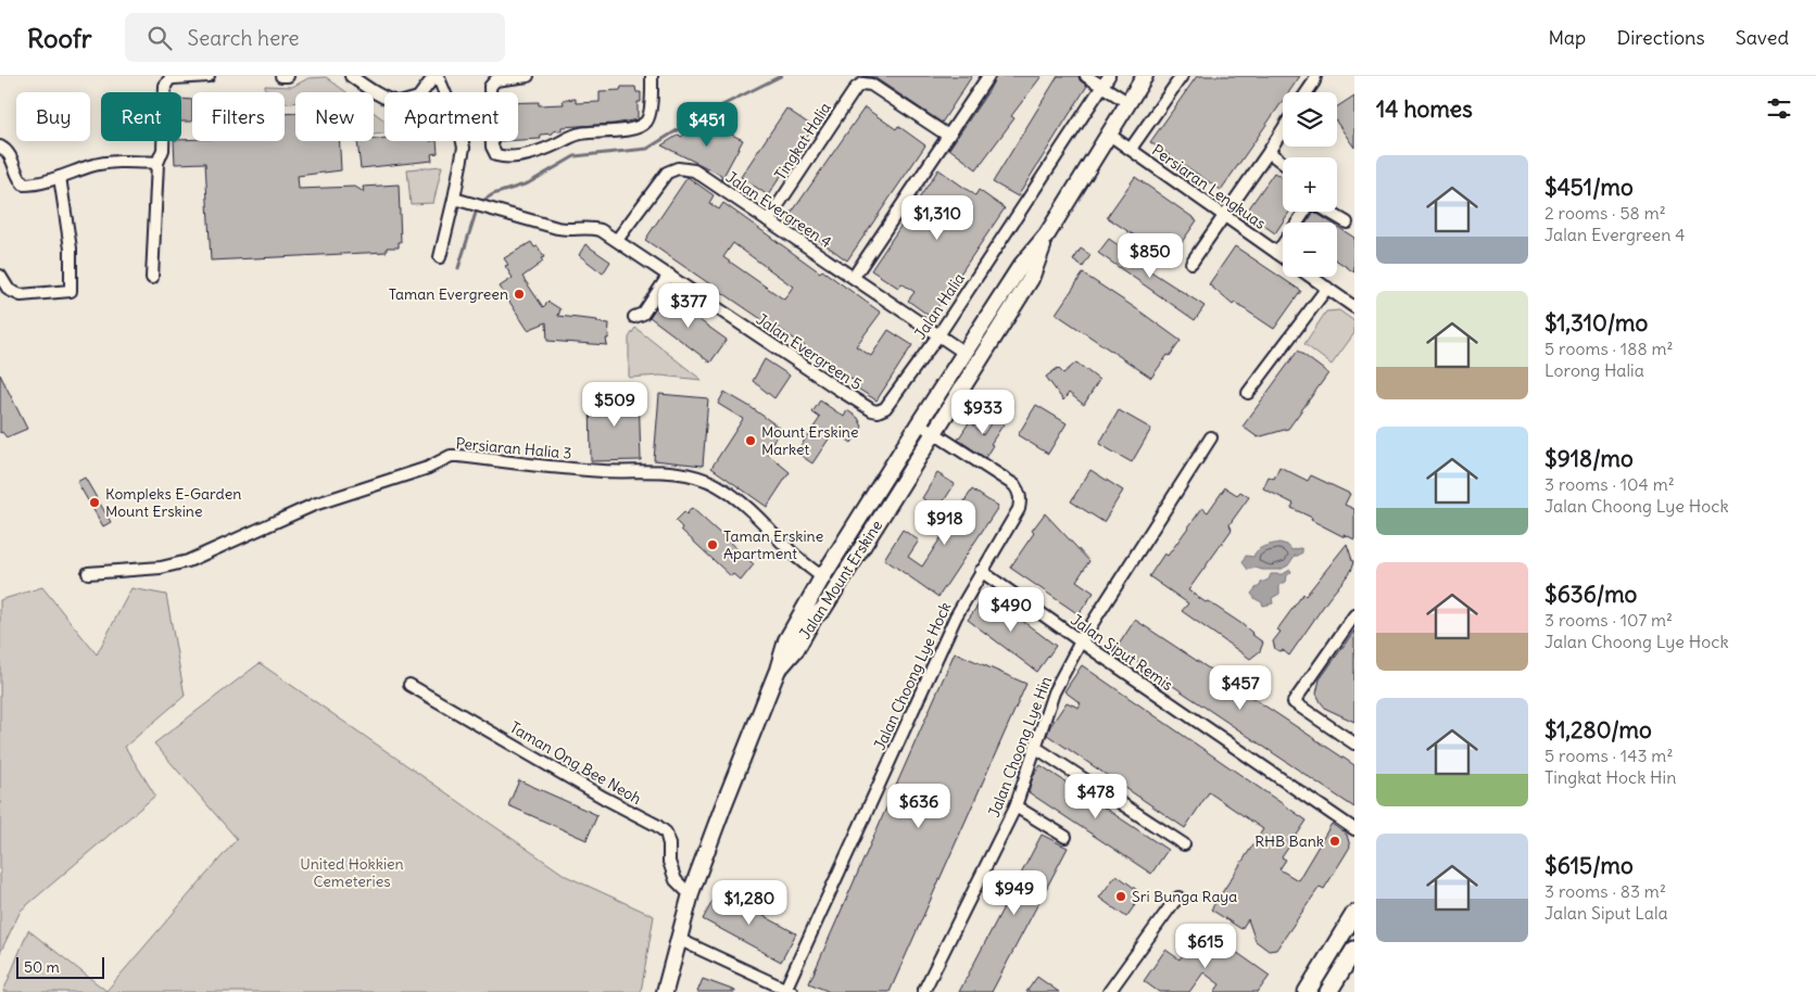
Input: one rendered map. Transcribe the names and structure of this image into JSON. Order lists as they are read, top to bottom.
{
  "streets": {
    "main road": ["Jalan Mount Erskine"],
    "street": [
      "Tingkat Halia",
      "Persiaran Lengkuas",
      "Jalan Evergreen 4",
      "Jalan Halia",
      "Jalan Evergreen 5",
      "Persiaran Halia 3",
      "Jalan Siput Remis",
      "Jalan Choong Lye Hock",
      "Jalan Choong Lye Hin",
      "Taman Ong Bee Neoh"
    ]
  },
  "crossings": [
    ["Tingkat Halia", "Jalan Evergreen 4"],
    ["Persiaran Lengkuas", "Jalan Mount Erskine"],
    ["Jalan Evergreen 4", "Jalan Halia"],
    ["Jalan Evergreen 4", "Jalan Evergreen 5"],
    ["Jalan Evergreen 4", "Jalan Mount Erskine"],
    ["Jalan Halia", "Jalan Evergreen 5"],
    ["Persiaran Halia 3", "Jalan Mount Erskine"],
    ["Jalan Mount Erskine", "Jalan Choong Lye Hock"],
    ["Jalan Mount Erskine", "Taman Ong Bee Neoh"],
    ["Jalan Siput Remis", "Jalan Choong Lye Hock"],
    ["Jalan Siput Remis", "Jalan Choong Lye Hin"]
  ],
  "parks": ["United Hokkien Cemeteries"],
  "places": [
    "Taman Evergreen",
    "Mount Erskine Market",
    "Kompleks E-Garden Mount Erskine",
    "Taman Erskine Apartment",
    "RHB Bank",
    "Sri Bunga Raya"
  ],
  "scale_bar": "50 m",
  "page": {
    "header": "Roofr",
    "search": "Search here",
    "nav": ["Map", "Directions", "Saved"],
    "heading": "14 homes",
    "map_buttons": ["+", "−"],
    "chip": [
      "Buy",
      "Rent",
      "Filters",
      "New",
      "Apartment"
    ],
    "price": [
      "$451",
      "$1,310",
      "$850",
      "$377",
      "$509",
      "$933",
      "$918",
      "$490",
      "$457",
      "$478",
      "$636",
      "$949",
      "$1,280",
      "$615"
    ],
    "list": [
      {
        "name": "$451/mo",
        "note": "2 rooms · 58 m² · Jalan Evergreen 4"
      },
      {
        "name": "$1,310/mo",
        "note": "5 rooms · 188 m² · Lorong Halia"
      },
      {
        "name": "$918/mo",
        "note": "3 rooms · 104 m² · Jalan Choong Lye Hock"
      },
      {
        "name": "$636/mo",
        "note": "3 rooms · 107 m² · Jalan Choong Lye Hock"
      },
      {
        "name": "$1,280/mo",
        "note": "5 rooms · 143 m² · Tingkat Hock Hin"
      },
      {
        "name": "$615/mo",
        "note": "3 rooms · 83 m² · Jalan Siput Lala"
      }
    ],
    "scale": "50 m"
  }
}
